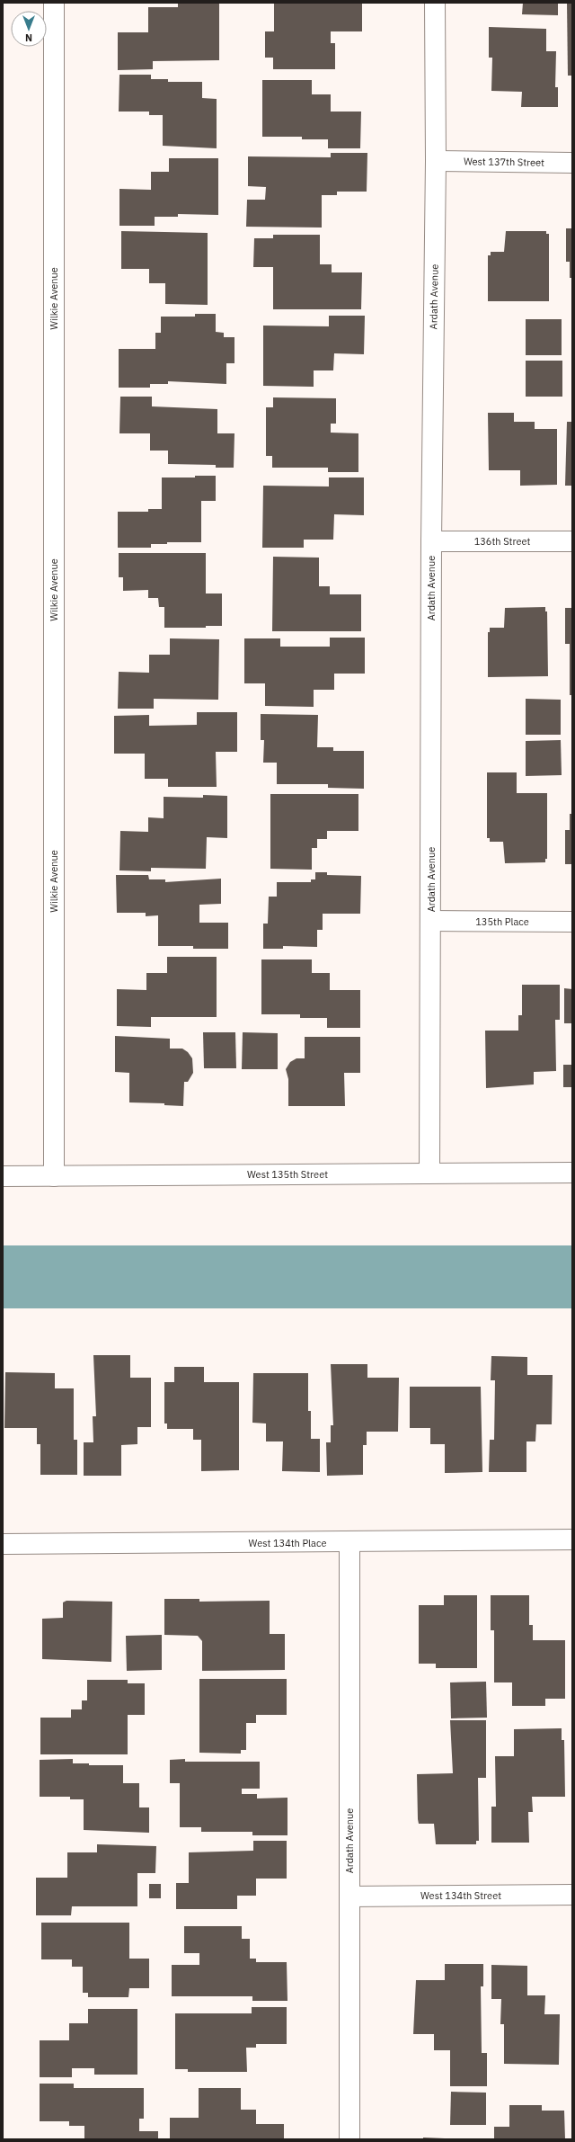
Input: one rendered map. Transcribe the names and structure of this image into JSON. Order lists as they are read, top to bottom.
{
  "streets": {
    "street": [
      "West 137th Street",
      "Ardath Avenue",
      "Wilkie Avenue",
      "136th Street",
      "135th Place",
      "West 135th Street",
      "West 134th Place",
      "West 134th Street"
    ]
  },
  "crossings": [
    ["West 137th Street", "Ardath Avenue"],
    ["Ardath Avenue", "136th Street"],
    ["Ardath Avenue", "135th Place"],
    ["Ardath Avenue", "West 135th Street"],
    ["Ardath Avenue", "West 134th Place"],
    ["Ardath Avenue", "West 134th Street"],
    ["Wilkie Avenue", "West 135th Street"]
  ],
  "north": "bottom"
}
